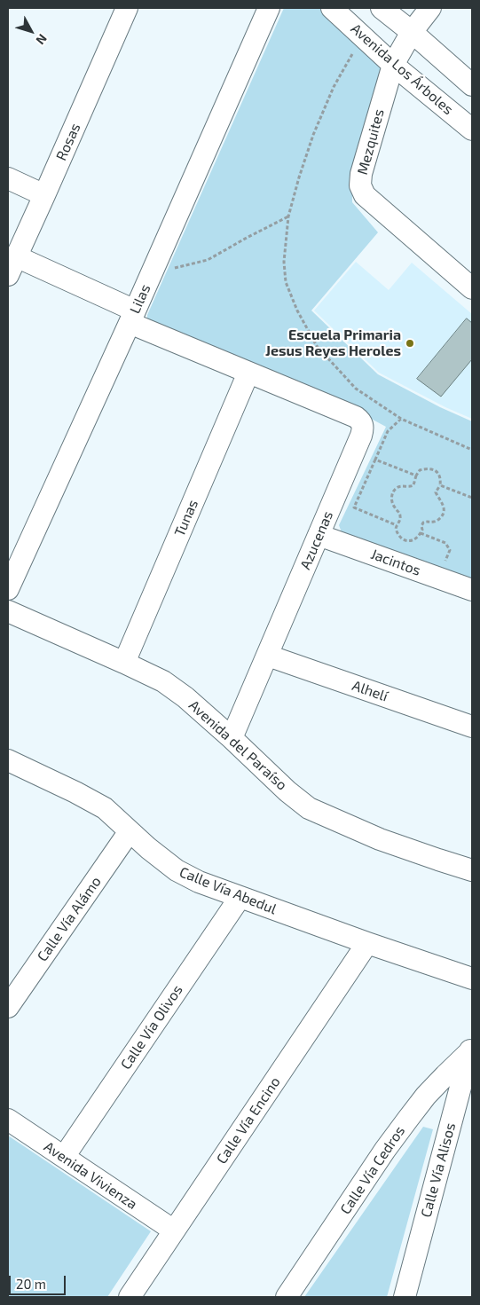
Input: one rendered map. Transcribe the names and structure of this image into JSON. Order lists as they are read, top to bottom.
{
  "streets": {
    "street": [
      "Avenida Los Árboles",
      "Rosas",
      "Mezquites",
      "Lilas",
      "Tunas",
      "Azucenas",
      "Jacintos",
      "Alhelí",
      "Avenida del Paraíso",
      "Calle Vía Abedul",
      "Calle Vía Alámo",
      "Calle Vía Olivos",
      "Calle Vía Encino",
      "Calle Vía Cedros",
      "Calle Vía Alisos",
      "Avenida Vivienza"
    ]
  },
  "crossings": [
    ["Avenida Los Árboles", "Mezquites"],
    ["Tunas", "Azucenas"],
    ["Tunas", "Avenida del Paraíso"],
    ["Azucenas", "Jacintos"],
    ["Azucenas", "Alhelí"],
    ["Azucenas", "Avenida del Paraíso"],
    ["Calle Vía Abedul", "Calle Vía Alámo"],
    ["Calle Vía Abedul", "Calle Vía Olivos"],
    ["Calle Vía Abedul", "Calle Vía Encino"],
    ["Calle Vía Olivos", "Avenida Vivienza"],
    ["Calle Vía Encino", "Avenida Vivienza"],
    ["Calle Vía Cedros", "Calle Vía Alisos"]
  ],
  "places": ["Escuela Primaria Jesus Reyes Heroles"],
  "scale_bar": "20 m",
  "north": "bottom right"
}
